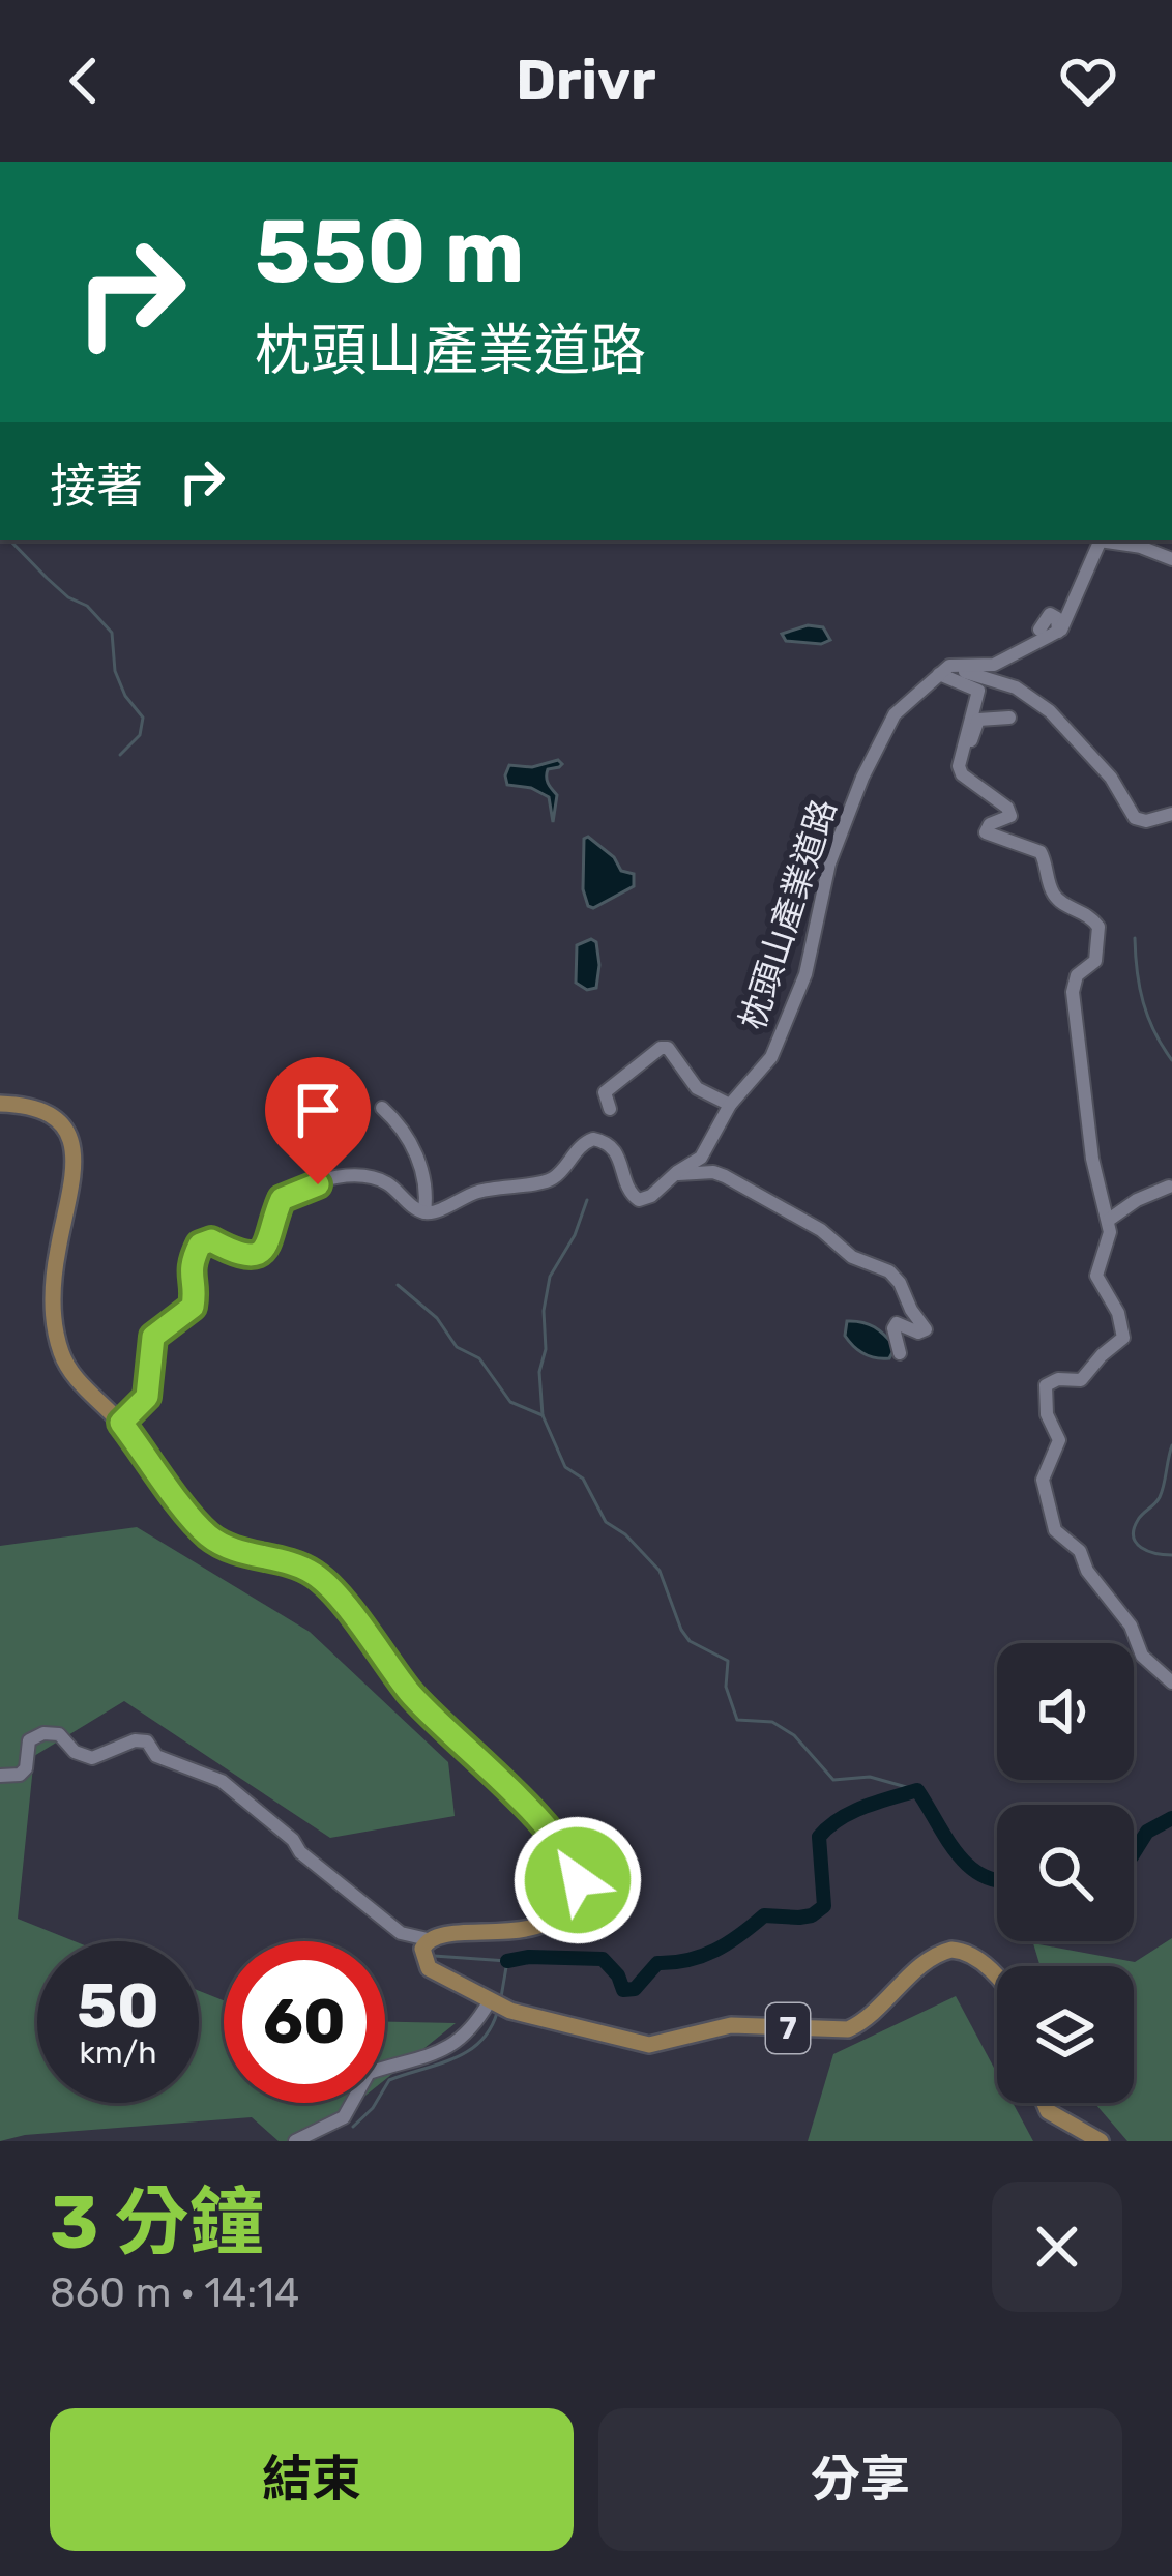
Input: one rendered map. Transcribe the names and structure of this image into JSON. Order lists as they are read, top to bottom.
{
  "streets": {
    "main road": ["7"],
    "street": ["枕頭山產業道路"]
  },
  "page": {
    "header": "Drivr",
    "turn": ["550 m", "枕頭山產業道路"],
    "then": "接著",
    "speed": "50 km/h",
    "limit": "60",
    "heading": ["3 分鐘", "860 m · 14:14"],
    "buttons": ["結束", "分享"]
  }
}
